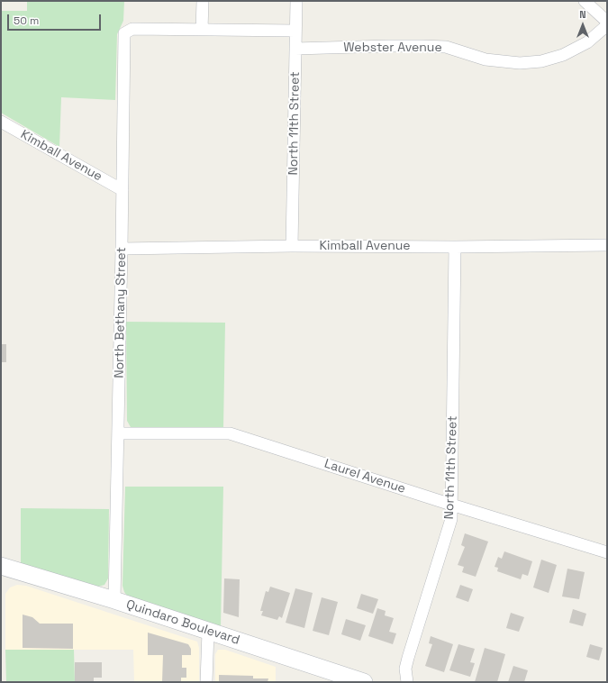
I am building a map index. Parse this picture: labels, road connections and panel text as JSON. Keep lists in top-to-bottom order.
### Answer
{
  "streets": {
    "main road": ["Quindaro Boulevard"],
    "street": [
      "Webster Avenue",
      "North 11th Street",
      "Kimball Avenue",
      "North Bethany Street",
      "Laurel Avenue"
    ]
  },
  "crossings": [
    ["Webster Avenue", "North 11th Street"],
    ["North 11th Street", "Kimball Avenue"],
    ["North 11th Street", "Laurel Avenue"],
    ["Kimball Avenue", "North Bethany Street"],
    ["North Bethany Street", "Laurel Avenue"],
    ["North Bethany Street", "Quindaro Boulevard"]
  ],
  "scale_bar": "50 m",
  "north": "top"
}
